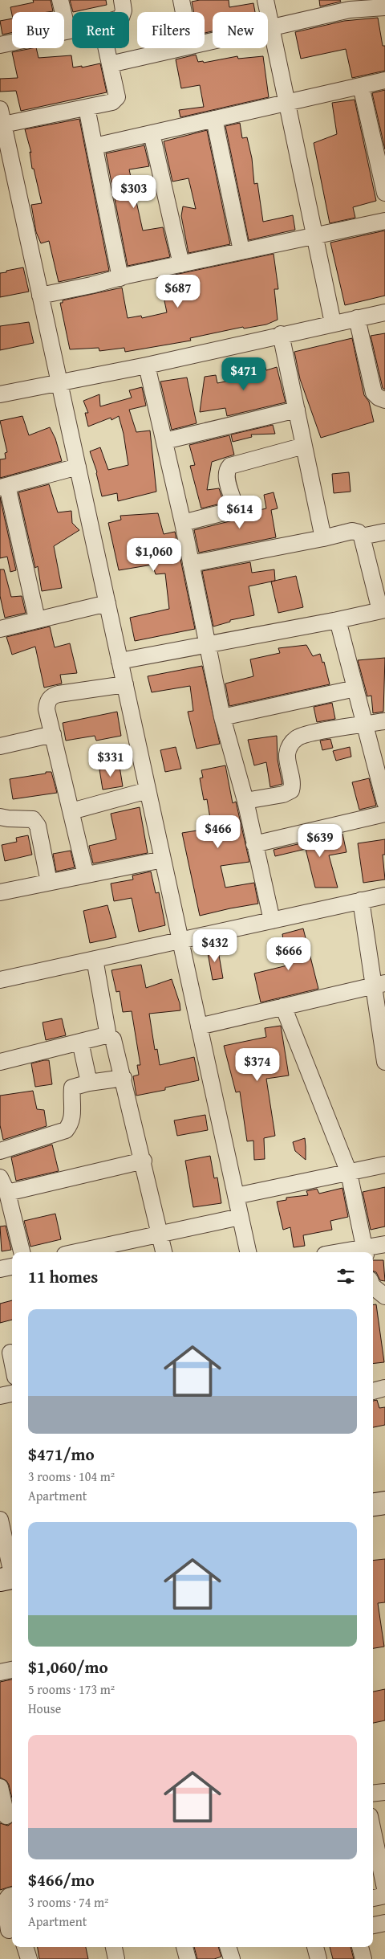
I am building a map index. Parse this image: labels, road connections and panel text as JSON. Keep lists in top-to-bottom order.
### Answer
{
  "page": {
    "chip": [
      "Buy",
      "Rent",
      "Filters",
      "New"
    ],
    "price": [
      "$303",
      "$687",
      "$471",
      "$614",
      "$1,060",
      "$331",
      "$466",
      "$639",
      "$432",
      "$666",
      "$374"
    ],
    "heading": "11 homes",
    "list": [
      {
        "name": "$471/mo",
        "note": "3 rooms · 104 m² · Apartment"
      },
      {
        "name": "$1,060/mo",
        "note": "5 rooms · 173 m² · House"
      },
      {
        "name": "$466/mo",
        "note": "3 rooms · 74 m² · Apartment"
      }
    ]
  }
}
